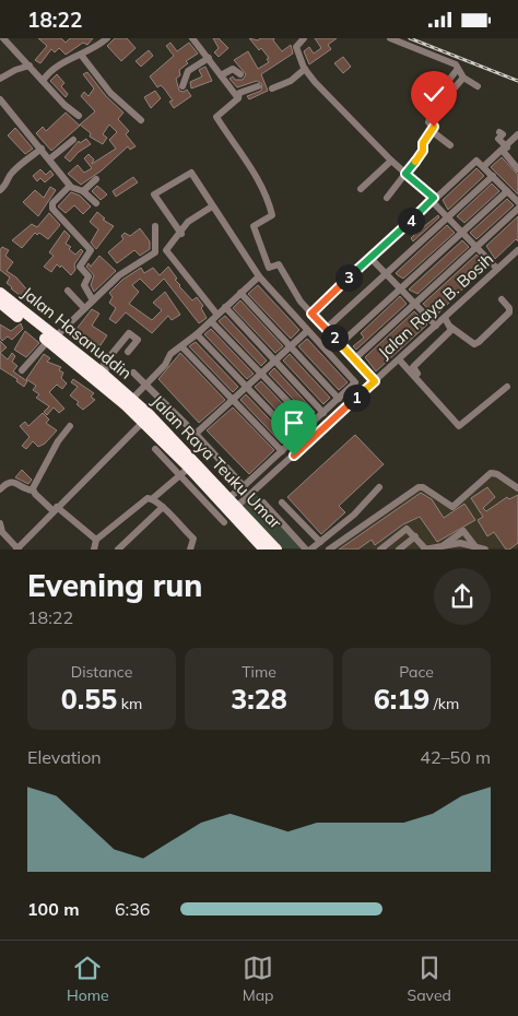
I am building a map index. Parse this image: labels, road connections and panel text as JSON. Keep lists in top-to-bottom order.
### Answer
{
  "streets": {
    "highway": ["Jalan Hasanuddin", "Jalan Raya Teuku Umar"],
    "street": ["Jalan Raya B. Bosih"]
  },
  "crossings": [
    ["Jalan Raya B. Bosih", "Jalan Raya Teuku Umar"],
    ["Jalan Hasanuddin", "Jalan Raya Teuku Umar"]
  ],
  "page": {
    "status": "18:22",
    "pins": [
      "4",
      "3",
      "2",
      "1"
    ],
    "heading": ["Evening run", "18:22"],
    "stats": [
      ["Distance", "0.55 km"],
      ["Time", "3:28"],
      ["Pace", "6:19 /km"]
    ],
    "chart": ["Elevation", "42–50 m"],
    "list": [
      {
        "name": "100 m",
        "note": "6:36"
      }
    ],
    "tabs": ["Home", "Map", "Saved"]
  }
}
